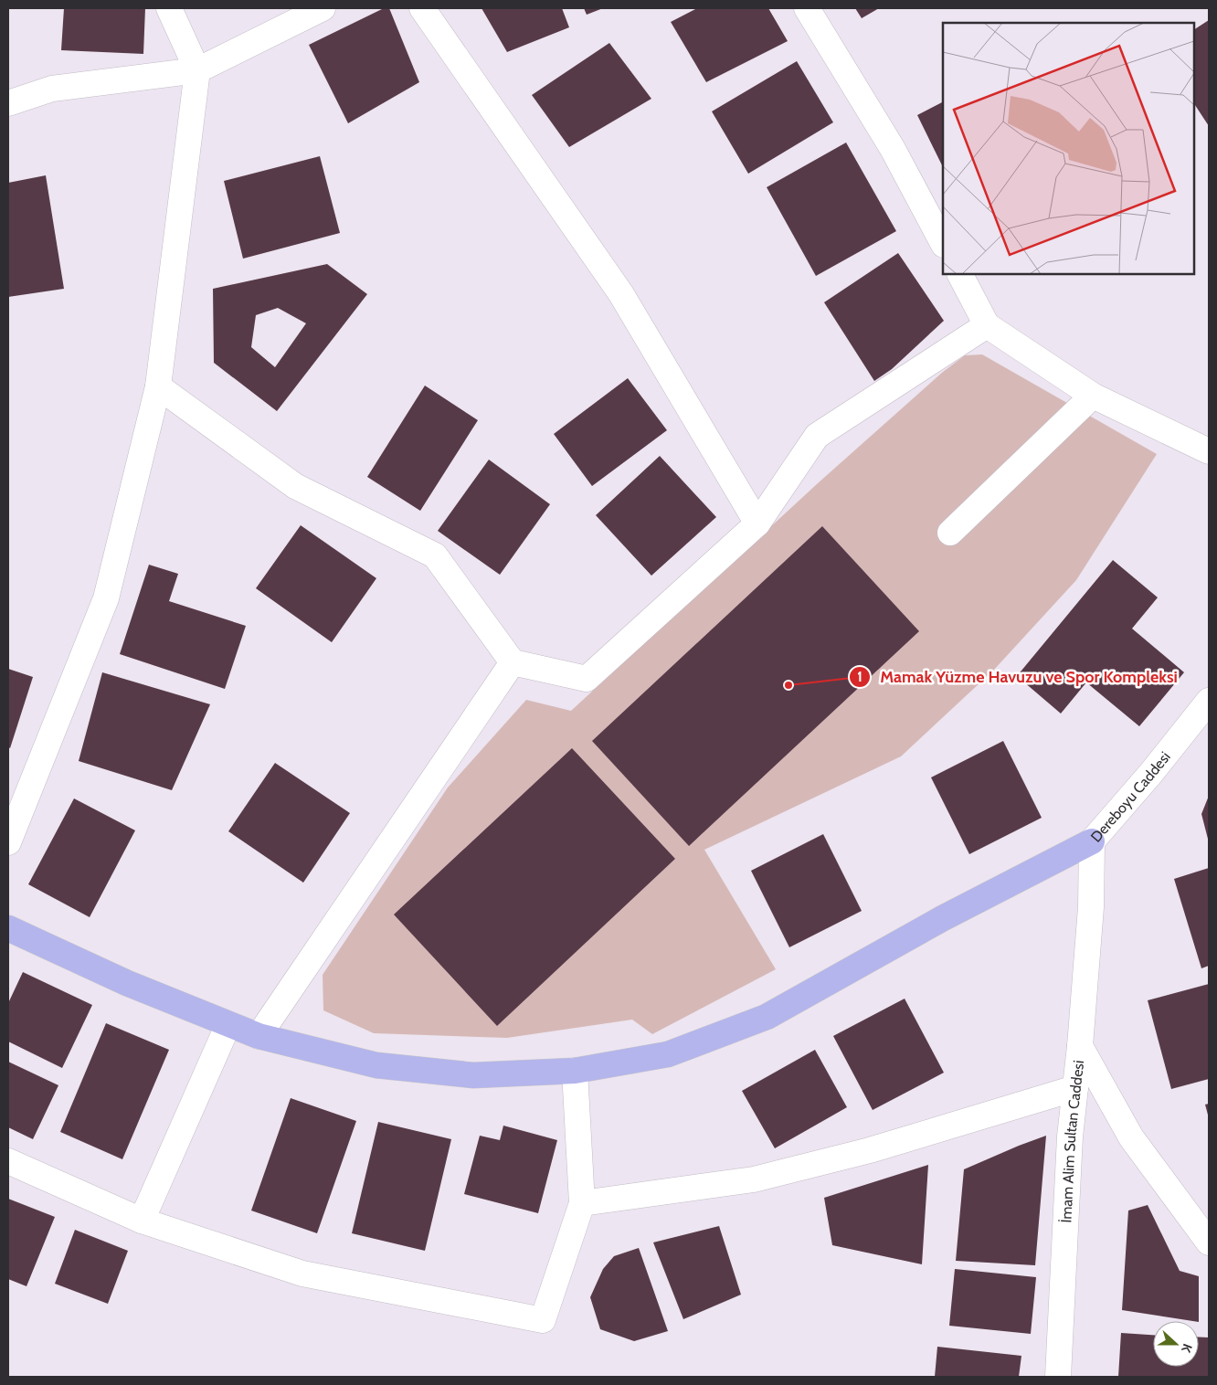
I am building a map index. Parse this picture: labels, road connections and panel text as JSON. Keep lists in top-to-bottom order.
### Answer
{
  "streets": {
    "street": ["Dereboyu Caddesi", "İmam Alim Sultan Caddesi"]
  },
  "crossings": [
    ["Dereboyu Caddesi", "İmam Alim Sultan Caddesi"]
  ],
  "places": ["Mamak Yüzme Havuzu ve Spor Kompleksi"],
  "north": "right"
}
